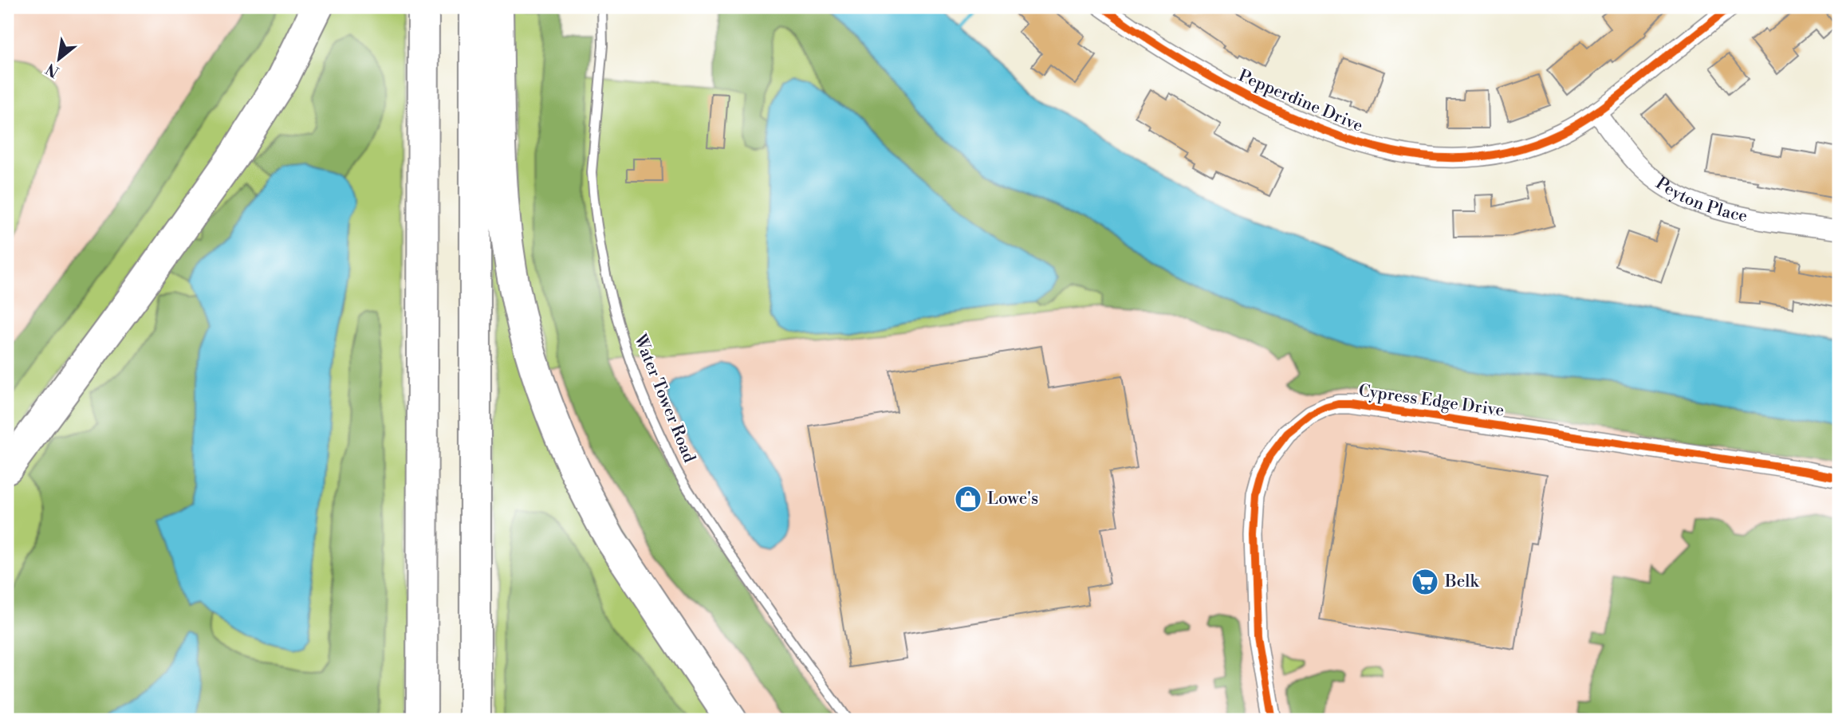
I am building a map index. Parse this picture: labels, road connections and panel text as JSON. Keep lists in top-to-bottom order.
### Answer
{
  "streets": {
    "street": ["Pepperdine Drive", "Peyton Place", "Cypress Edge Drive"],
    "lane": ["Water Tower Road"]
  },
  "crossings": [
    ["Pepperdine Drive", "Peyton Place"]
  ],
  "places": {
    "shop": ["Lowe's"],
    "supermarket": ["Belk"]
  },
  "north": "bottom left"
}
